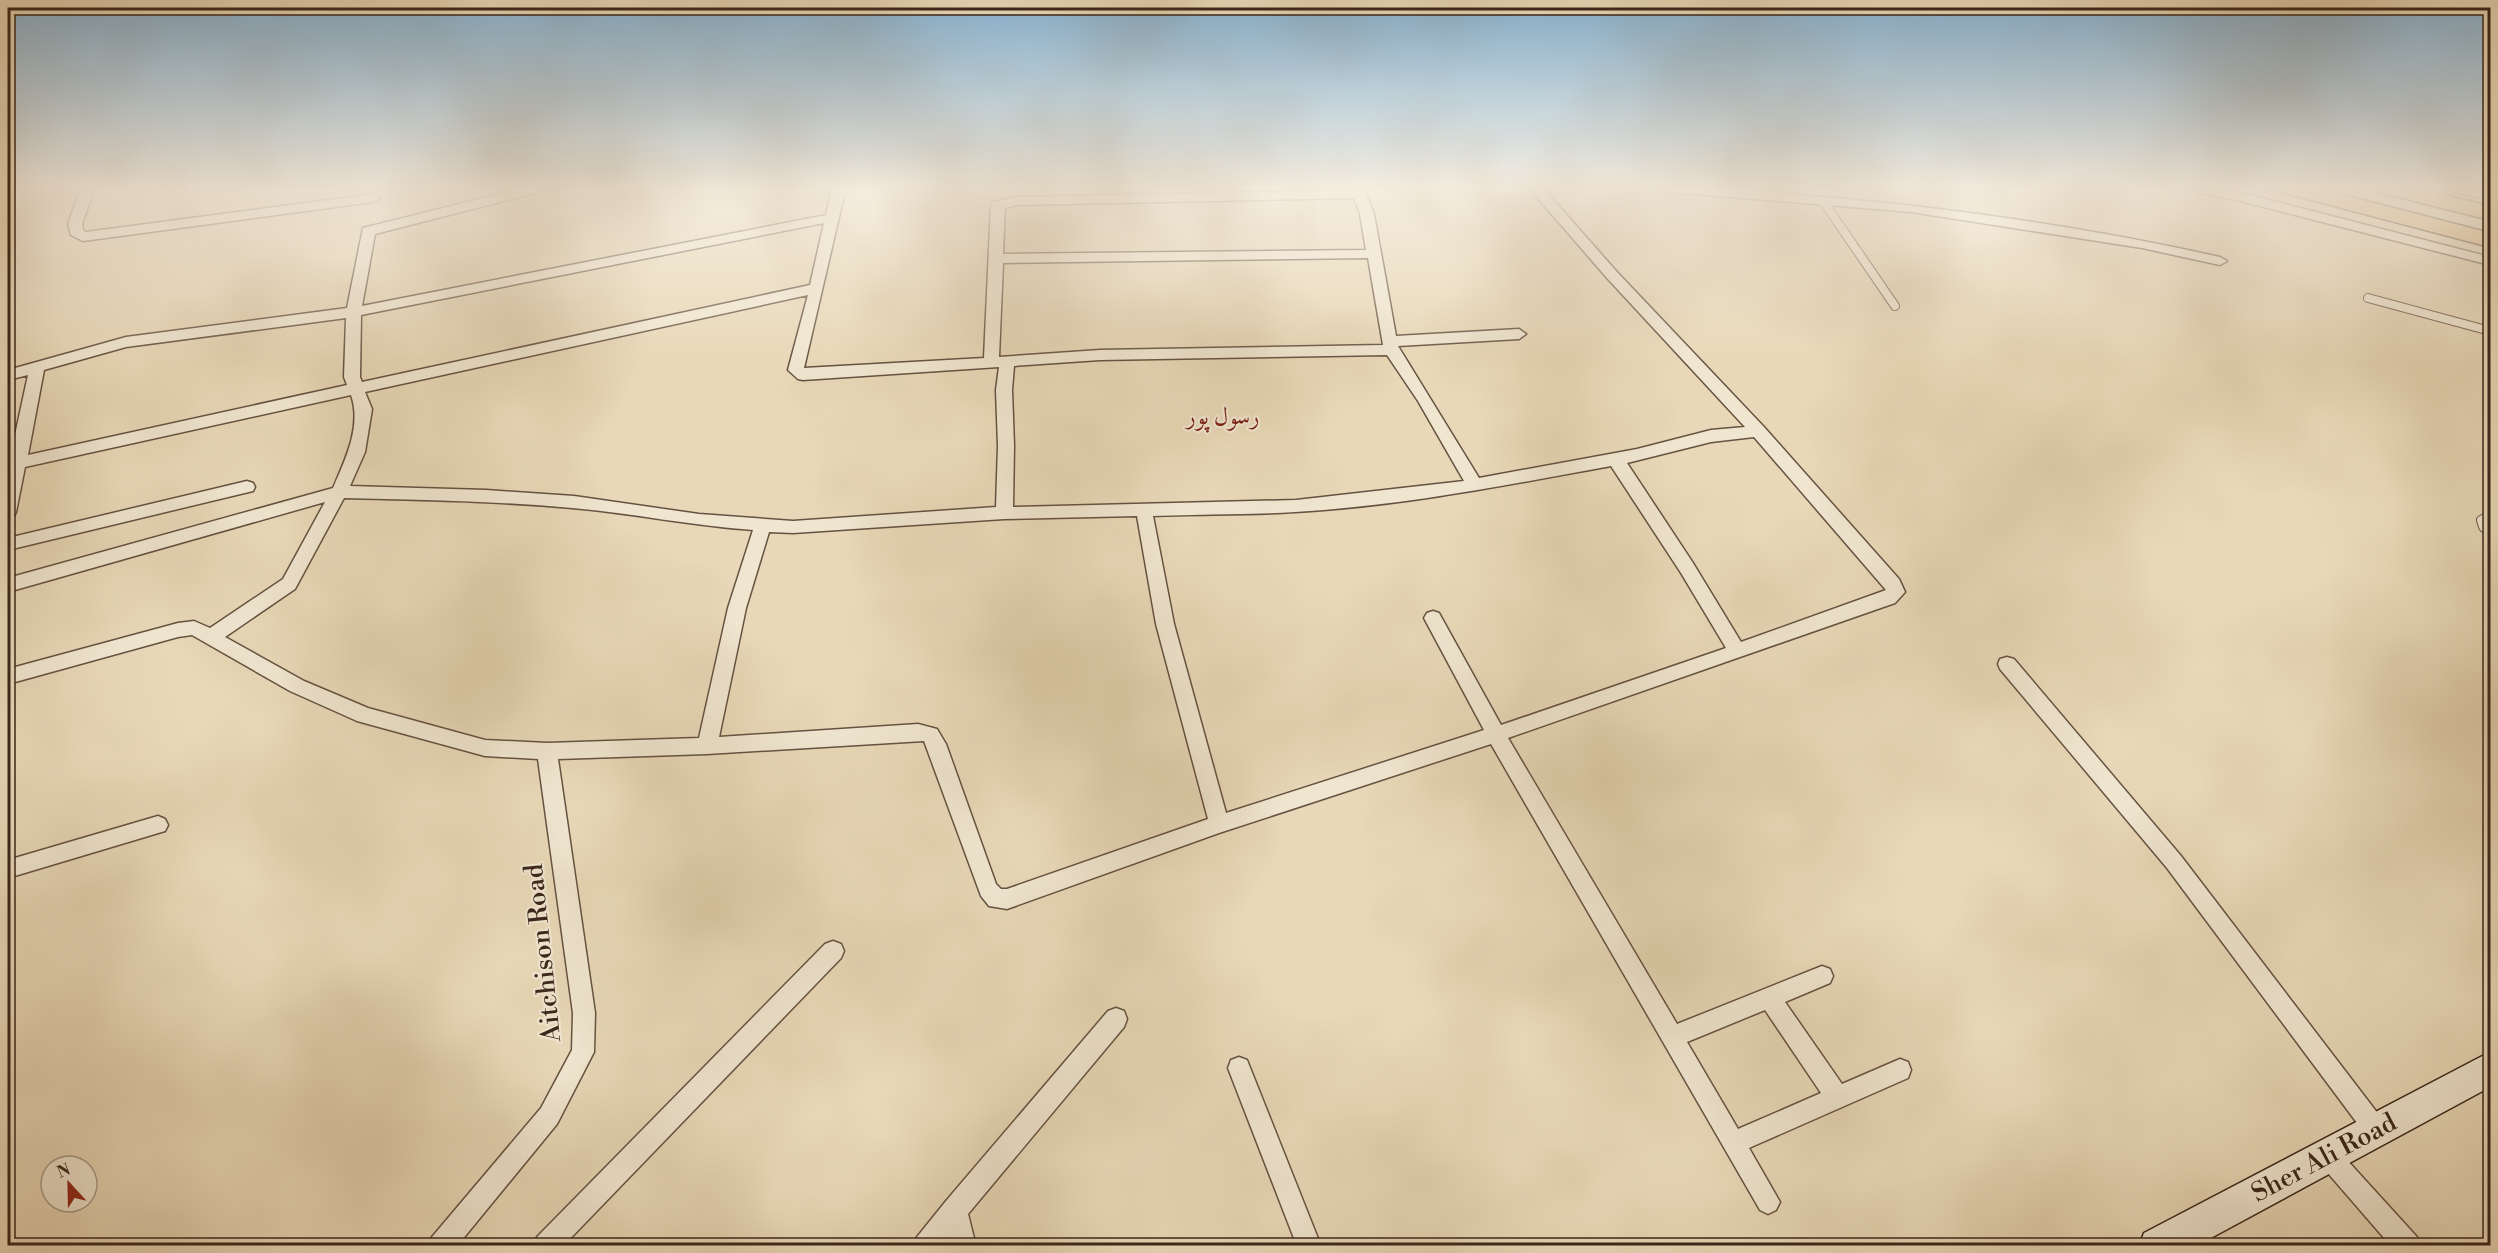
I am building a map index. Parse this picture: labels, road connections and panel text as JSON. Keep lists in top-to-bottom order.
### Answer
{
  "streets": {
    "street": ["Aitchison Road", "Sher Ali Road"]
  },
  "districts": ["رسول پور"],
  "north": "top"
}
